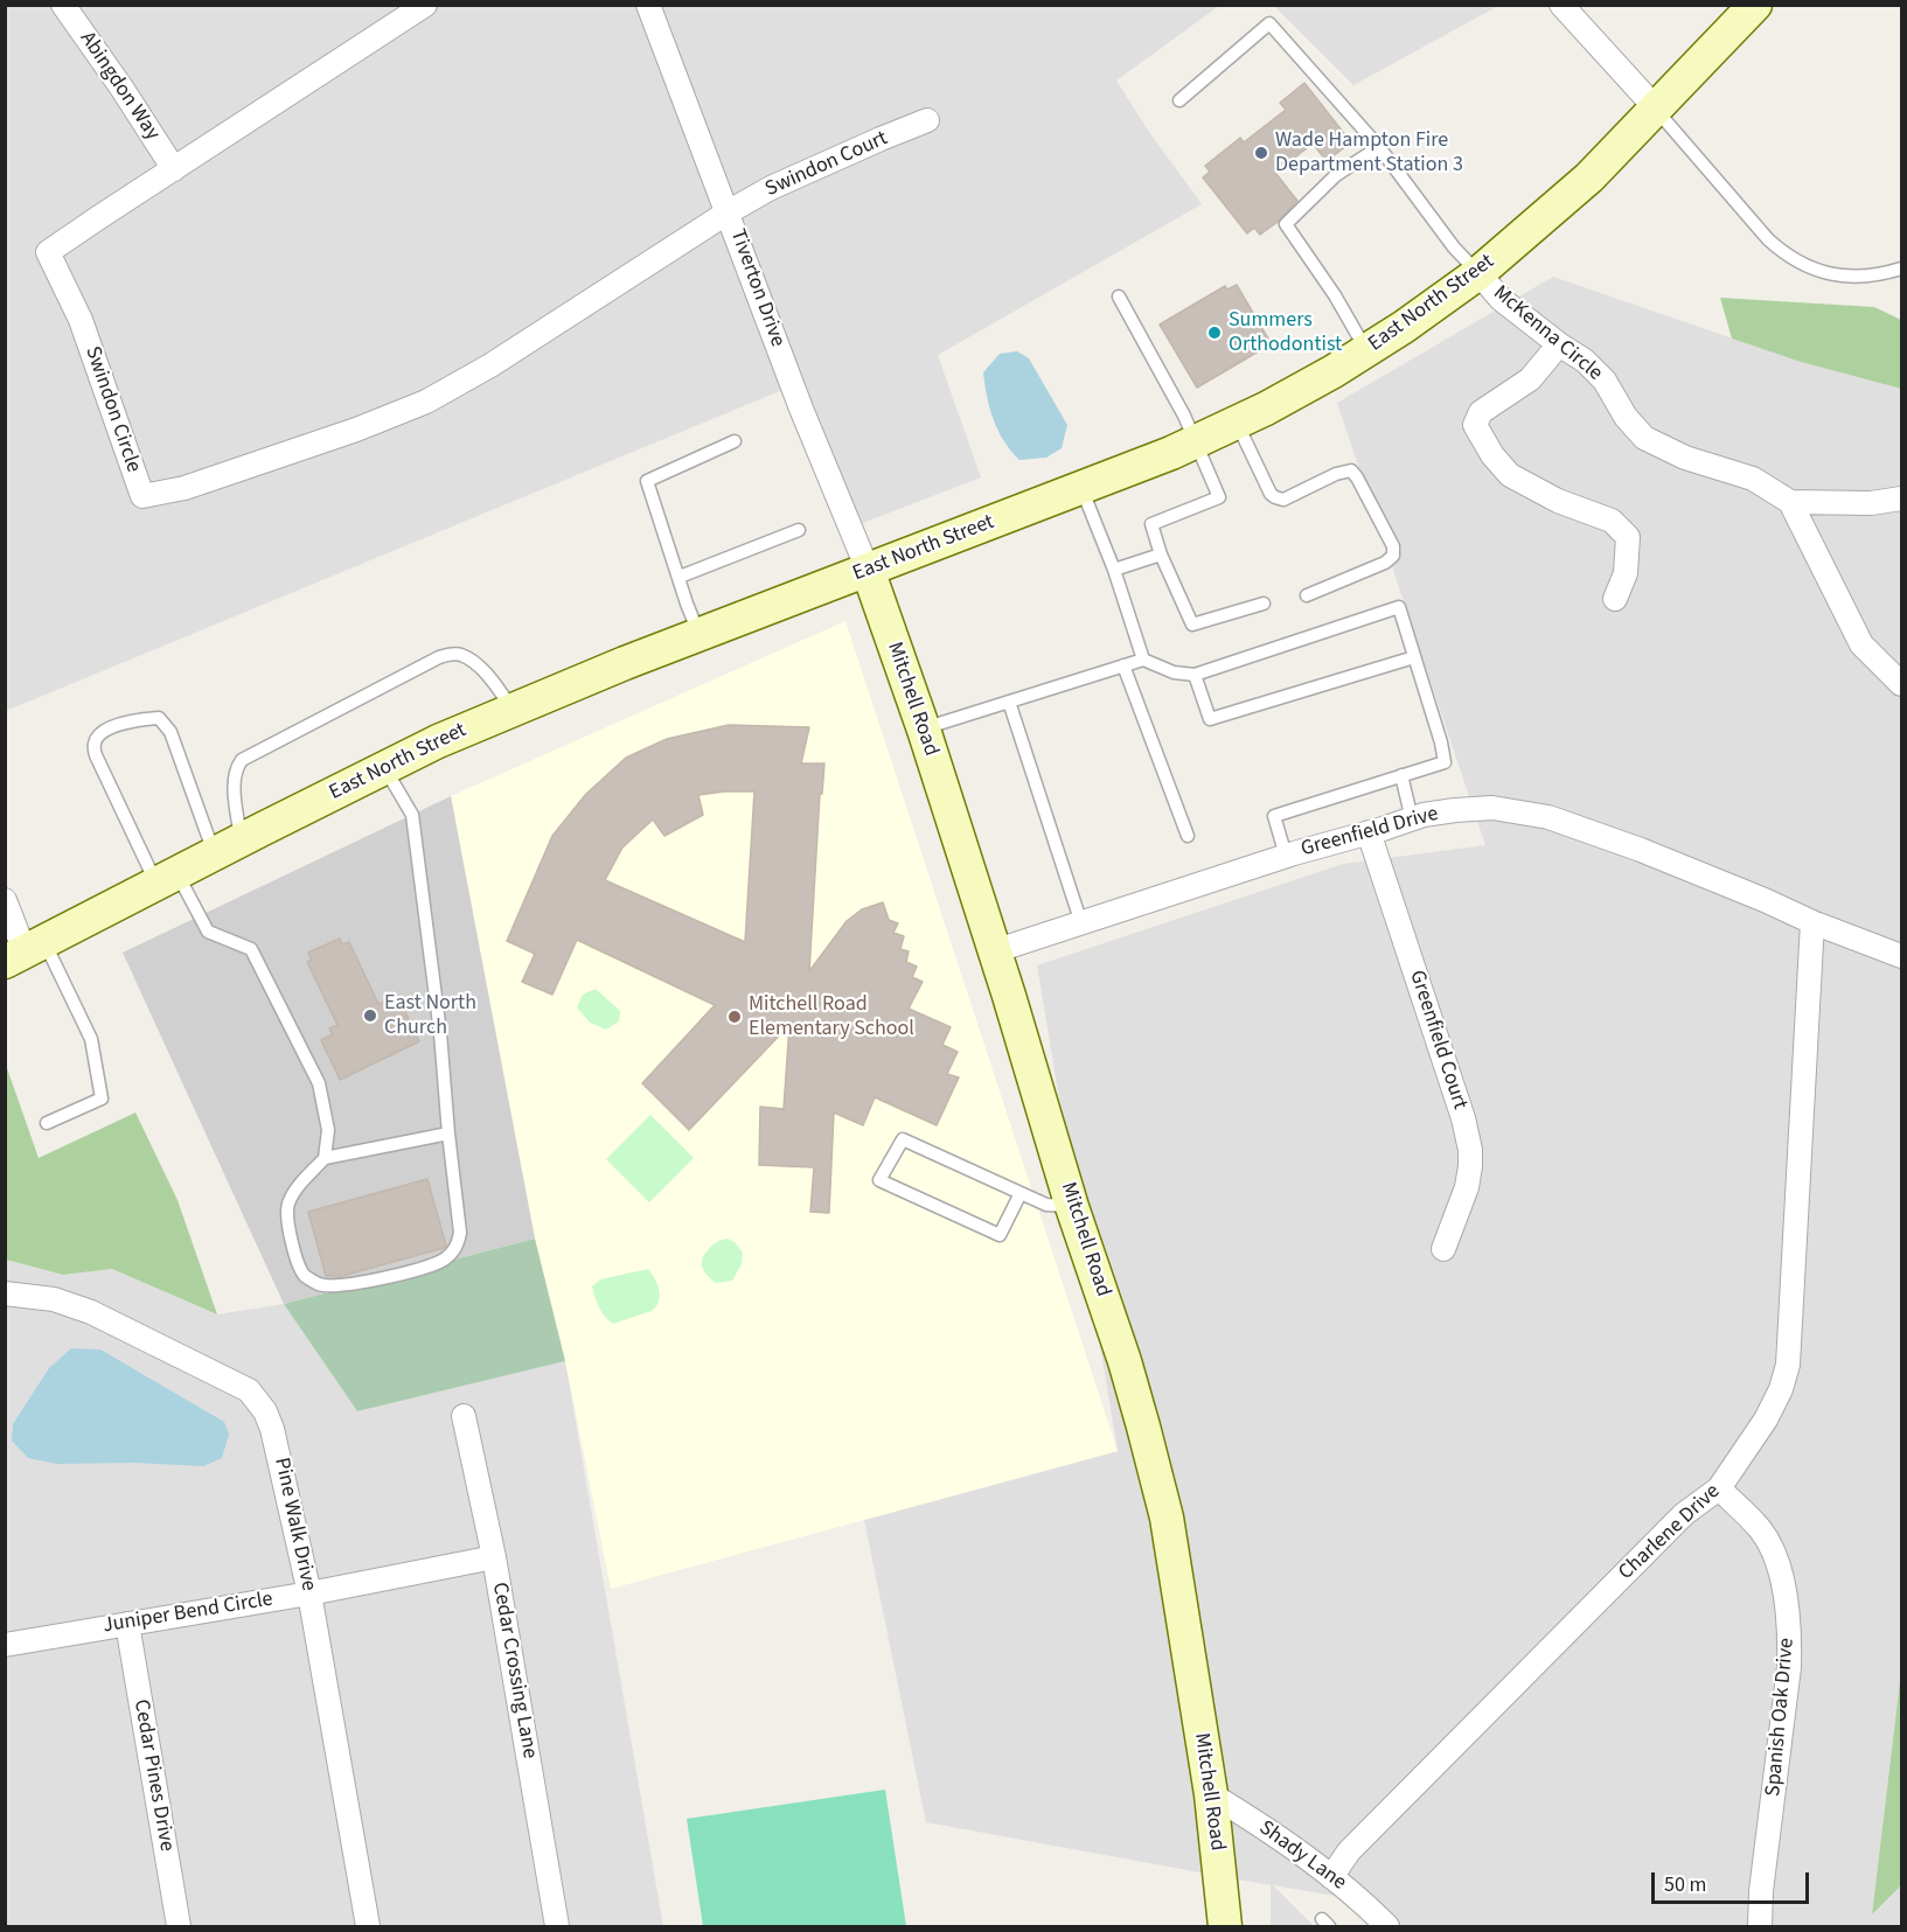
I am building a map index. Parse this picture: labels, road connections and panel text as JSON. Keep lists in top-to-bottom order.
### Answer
{
  "streets": {
    "main road": ["East North Street", "Mitchell Road"],
    "street": [
      "Abingdon Way",
      "Swindon Court",
      "Tiverton Drive",
      "McKenna Circle",
      "Swindon Circle",
      "Greenfield Drive",
      "Greenfield Court",
      "Pine Walk Drive",
      "Charlene Drive",
      "Juniper Bend Circle",
      "Cedar Crossing Lane",
      "Spanish Oak Drive",
      "Cedar Pines Drive",
      "Shady Lane"
    ]
  },
  "crossings": [
    ["Abingdon Way", "Swindon Circle"],
    ["Swindon Court", "Tiverton Drive"],
    ["Swindon Court", "Swindon Circle"],
    ["Tiverton Drive", "East North Street"],
    ["Tiverton Drive", "Swindon Circle"],
    ["Tiverton Drive", "Mitchell Road"],
    ["East North Street", "McKenna Circle"],
    ["East North Street", "Mitchell Road"],
    ["Mitchell Road", "Greenfield Drive"],
    ["Mitchell Road", "Shady Lane"],
    ["Greenfield Drive", "Greenfield Court"],
    ["Greenfield Drive", "Charlene Drive"],
    ["Pine Walk Drive", "Juniper Bend Circle"],
    ["Charlene Drive", "Spanish Oak Drive"],
    ["Charlene Drive", "Shady Lane"],
    ["Juniper Bend Circle", "Cedar Crossing Lane"],
    ["Juniper Bend Circle", "Cedar Pines Drive"]
  ],
  "places": [
    "Wade Hampton Fire Department Station 3",
    "Summers Orthodontist",
    "East North Church",
    "Mitchell Road Elementary School"
  ],
  "scale_bar": "50 m"
}
